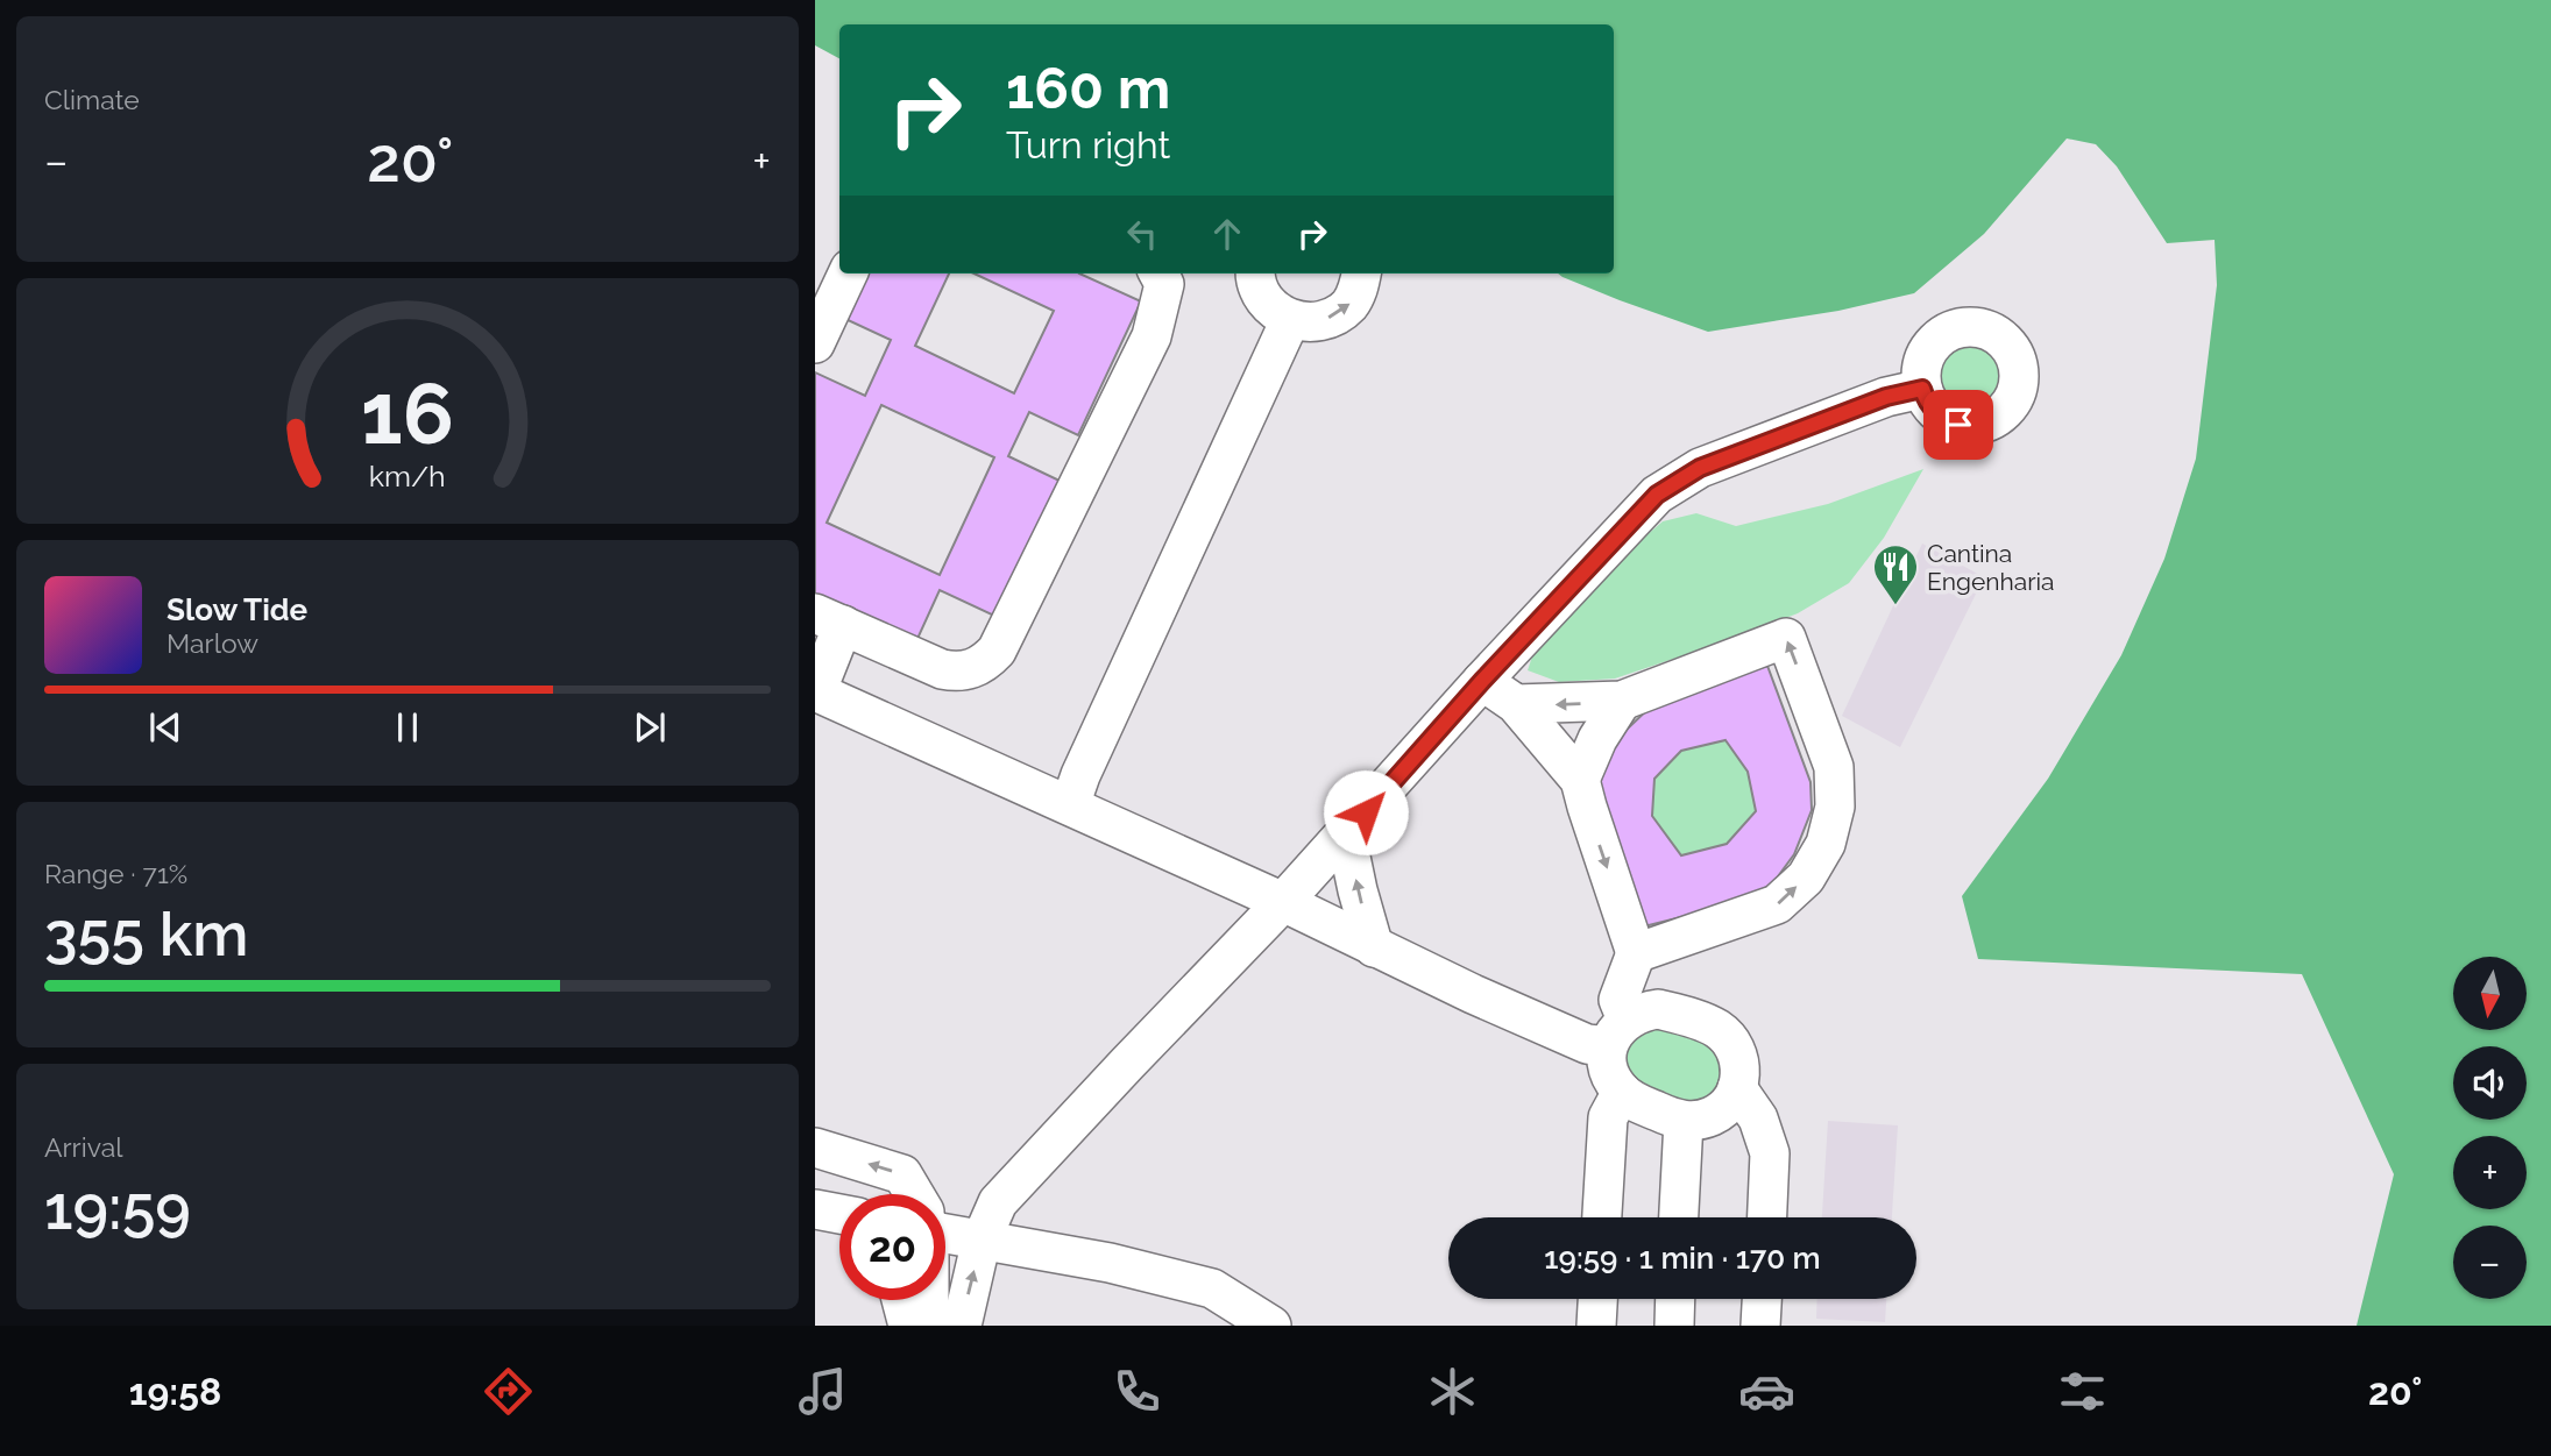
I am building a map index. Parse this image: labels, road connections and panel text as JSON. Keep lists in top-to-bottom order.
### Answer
{
  "places": {
    "restaurant": ["Cantina Engenharia"]
  },
  "north": "bottom",
  "page": {
    "tile": [
      "Climate",
      ["Range · 71%", "355 km"],
      ["Arrival", "19:59"]
    ],
    "turn": ["160 m", "Turn right"],
    "heat": ["−", "20°", "+"],
    "song": ["Slow Tide", "Marlow"],
    "map_buttons": ["+", "−"],
    "limit": "20",
    "trip": "19:59 · 1 min · 170 m",
    "tabs": ["19:58", "20°"],
    "gauge": ["16", "km/h"]
  }
}
